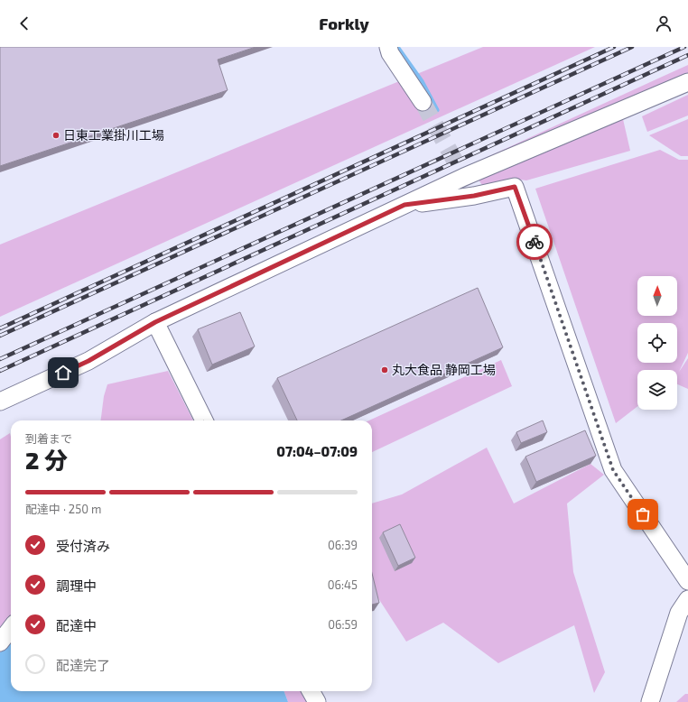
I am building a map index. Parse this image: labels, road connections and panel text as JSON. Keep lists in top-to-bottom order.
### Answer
{
  "places": ["日東工業掛川工場", "丸大食品 静岡工場"],
  "north": "top",
  "page": {
    "header": "Forkly",
    "heading": ["2 分", "到着まで", "07:04–07:09"],
    "bar": "配達中 · 250 m",
    "list": [
      ["受付済み", "06:39"],
      ["調理中", "06:45"],
      ["配達中", "06:59"],
      "配達完了"
    ]
  }
}
